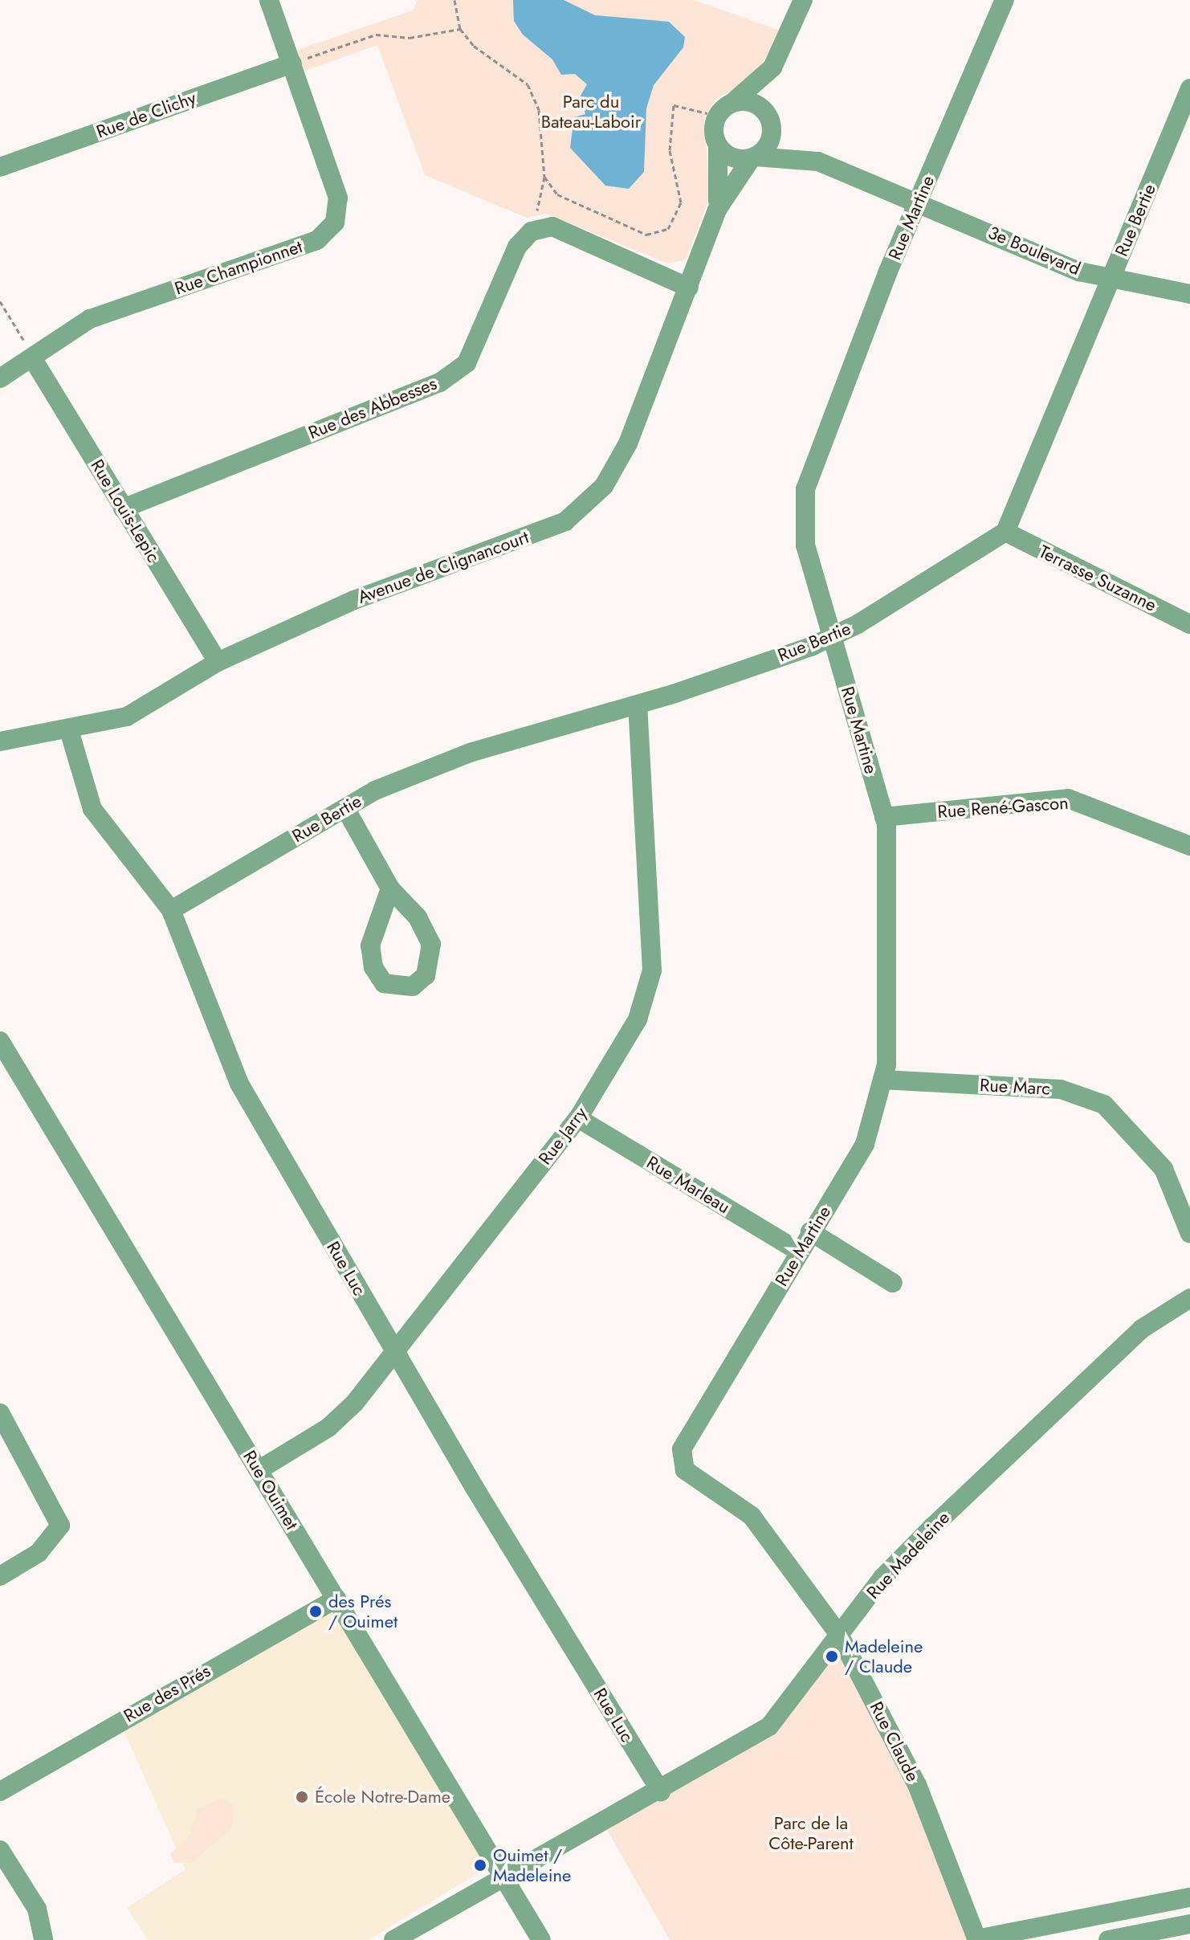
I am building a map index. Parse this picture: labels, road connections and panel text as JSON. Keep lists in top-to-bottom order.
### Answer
{
  "streets": {
    "street": [
      "Rue de Clichy",
      "Rue Martine",
      "Rue Bertie",
      "3e Boulevard",
      "Rue Championnet",
      "Rue des Abbesses",
      "Rue Louis-Lepic",
      "Avenue de Clignancourt",
      "Terrasse Suzanne",
      "Rue René-Gascon",
      "Rue Marc",
      "Rue Jarry",
      "Rue Marleau",
      "Rue Luc",
      "Rue Ouimet",
      "Rue Madeleine",
      "Rue des Prés",
      "Rue Claude"
    ]
  },
  "crossings": [
    ["Rue de Clichy", "Rue Championnet"],
    ["Rue Martine", "Rue Bertie"],
    ["Rue Martine", "3e Boulevard"],
    ["Rue Martine", "Rue René-Gascon"],
    ["Rue Martine", "Rue Marc"],
    ["Rue Martine", "Rue Marleau"],
    ["Rue Martine", "Rue Claude"],
    ["Rue Bertie", "3e Boulevard"],
    ["Rue Bertie", "Terrasse Suzanne"],
    ["Rue Bertie", "Rue Jarry"],
    ["Rue Bertie", "Rue Luc"],
    ["Rue Championnet", "Rue Louis-Lepic"],
    ["Rue des Abbesses", "Rue Louis-Lepic"],
    ["Rue des Abbesses", "Avenue de Clignancourt"],
    ["Rue Louis-Lepic", "Avenue de Clignancourt"],
    ["Avenue de Clignancourt", "Rue Luc"],
    ["Rue Jarry", "Rue Marleau"],
    ["Rue Jarry", "Rue Luc"],
    ["Rue Jarry", "Rue Ouimet"],
    ["Rue Luc", "Rue Madeleine"],
    ["Rue Ouimet", "Rue Madeleine"],
    ["Rue Ouimet", "Rue des Prés"],
    ["Rue Madeleine", "Rue Claude"]
  ],
  "parks": ["Parc du Bateau-Laboir", "Parc de la Côte-Parent"],
  "places": [
    "des Prés / Ouimet",
    "Madeleine / Claude",
    "École Notre-Dame",
    "Ouimet / Madeleine"
  ]
}
